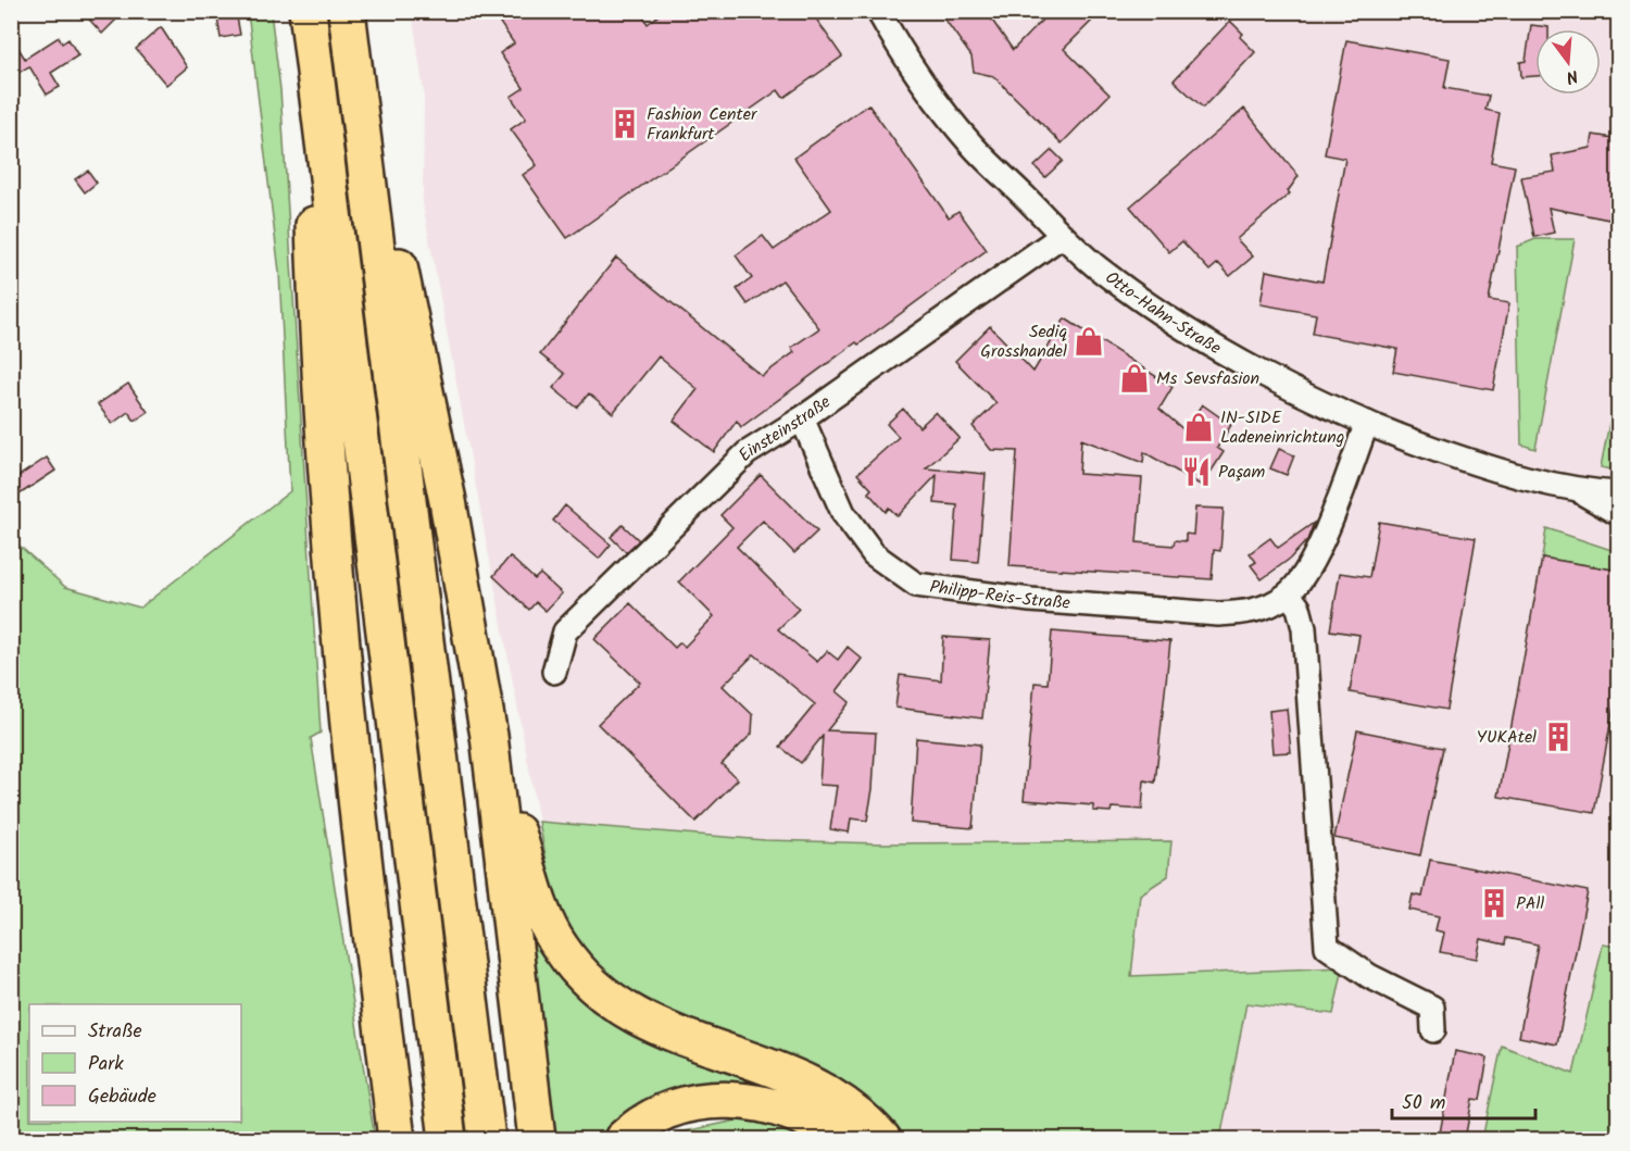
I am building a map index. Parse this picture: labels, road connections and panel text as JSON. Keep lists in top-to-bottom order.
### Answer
{
  "streets": {
    "street": ["Otto-Hahn-Straße", "Einsteinstraße", "Philipp-Reis-Straße"]
  },
  "crossings": [
    ["Otto-Hahn-Straße", "Einsteinstraße"],
    ["Einsteinstraße", "Philipp-Reis-Straße"]
  ],
  "places": {
    "building": ["Fashion Center Frankfurt", "YUKAtel", "PAll"],
    "shop": ["Sediq Grosshandel", "Ms Sevsfasion", "IN-SIDE Ladeneinrichtung"],
    "restaurant": ["Paşam"]
  },
  "legend": ["Straße", "Park", "Gebäude"],
  "scale_bar": "50 m",
  "north": "bottom"
}
